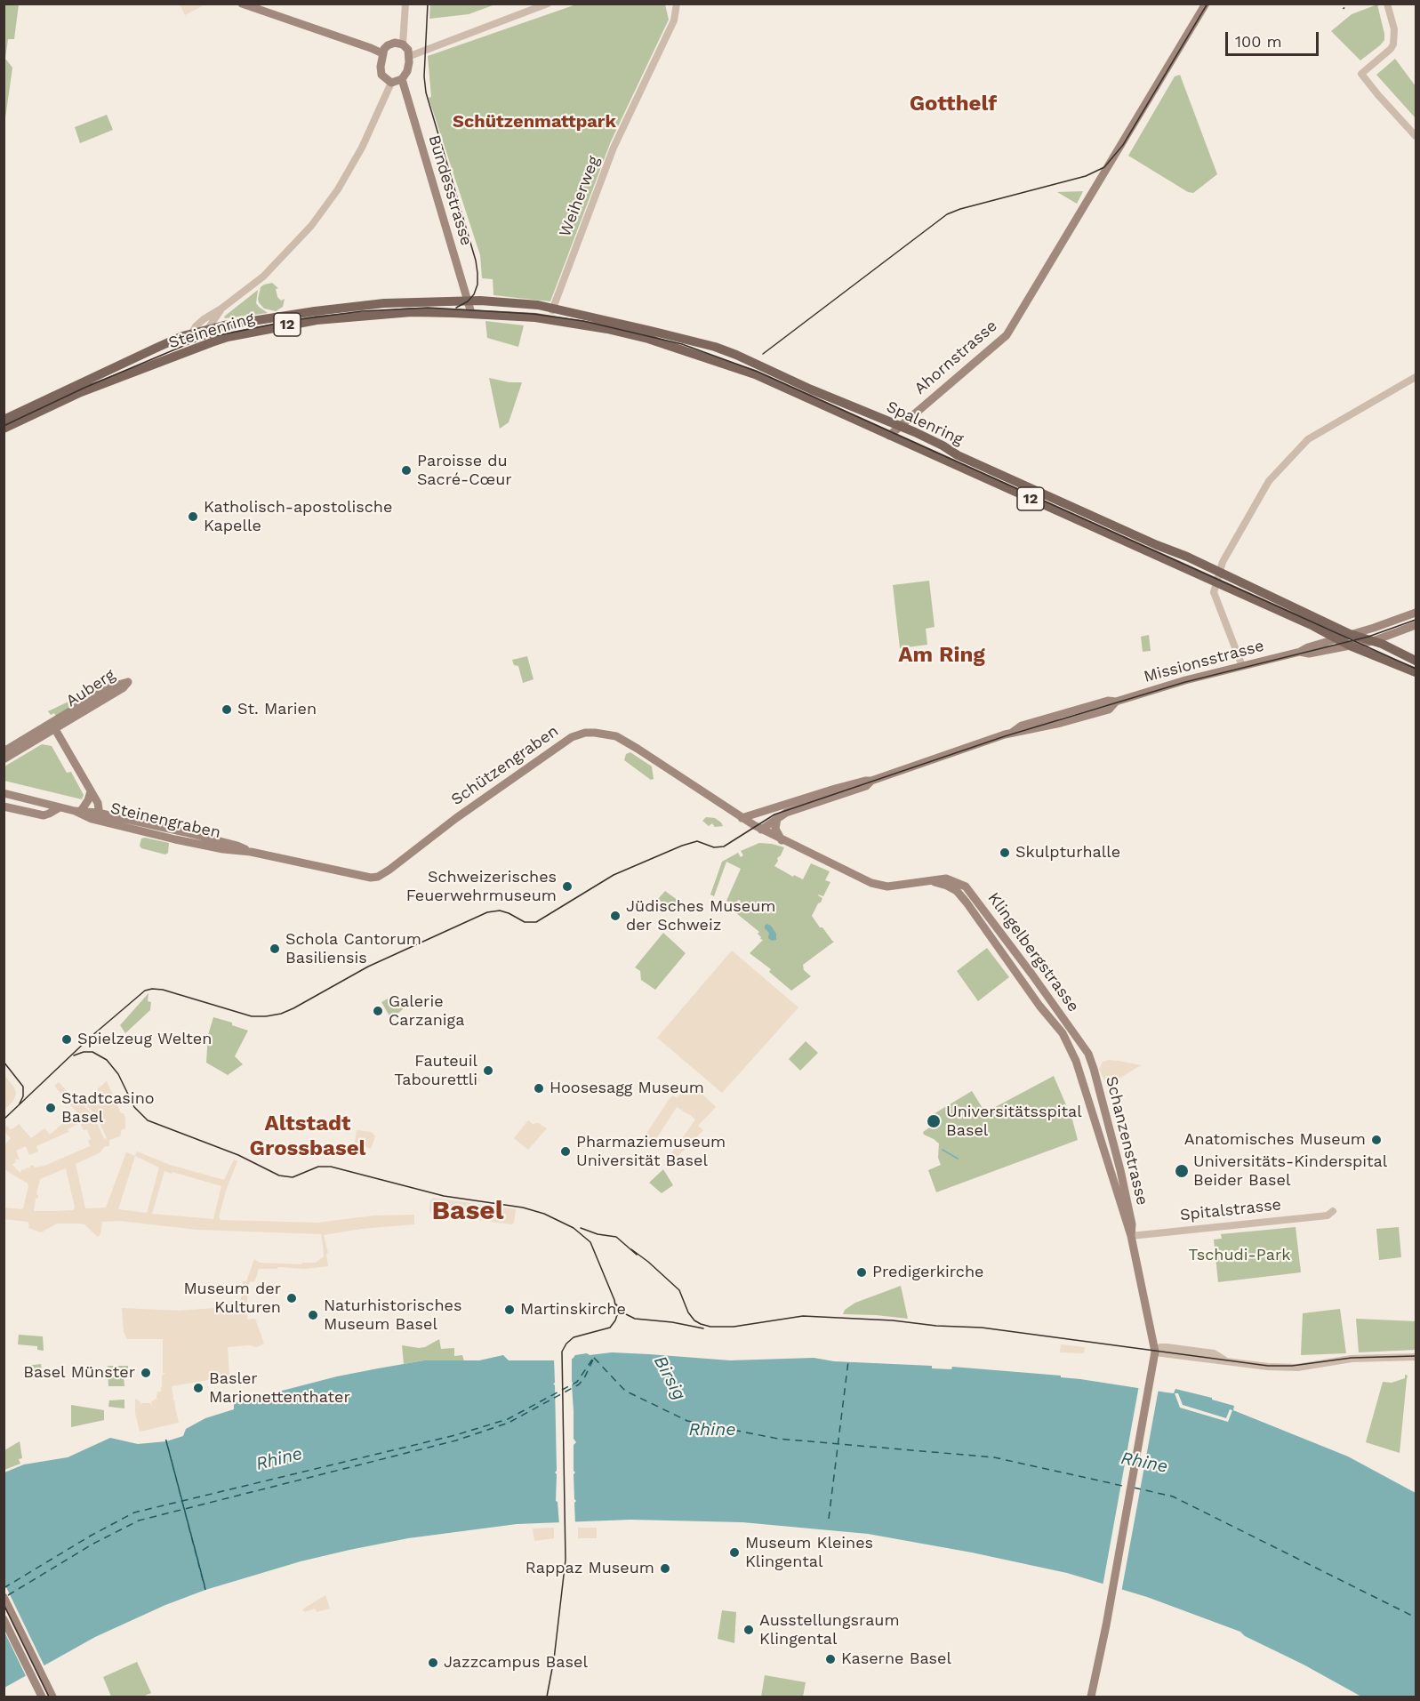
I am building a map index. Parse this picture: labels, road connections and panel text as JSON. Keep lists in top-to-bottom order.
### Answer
{
  "streets": {
    "main road": [
      "Bundesstrasse",
      "12",
      "Steinenring",
      "Ahornstrasse",
      "Spalenring",
      "Missionsstrasse",
      "Auberg",
      "Schützengraben",
      "Steinengraben",
      "Klingelbergstrasse",
      "Schanzenstrasse"
    ],
    "street": ["Weiherweg", "Spitalstrasse"]
  },
  "crossings": [
    ["Bundesstrasse", "Steinenring"],
    ["Bundesstrasse", "Spalenring"],
    ["Weiherweg", "Spalenring"],
    ["12", "Steinenring"],
    ["12", "Spalenring"],
    ["12", "Missionsstrasse"],
    ["Steinenring", "Spalenring"],
    ["Ahornstrasse", "Spalenring"],
    ["Spalenring", "Missionsstrasse"],
    ["Missionsstrasse", "Schützengraben"],
    ["Schützengraben", "Steinengraben"],
    ["Schützengraben", "Klingelbergstrasse"],
    ["Klingelbergstrasse", "Schanzenstrasse"],
    ["Schanzenstrasse", "Spitalstrasse"]
  ],
  "districts": [
    "Gotthelf",
    "Schützenmattpark",
    "Am Ring",
    "Altstadt Grossbasel",
    "Basel"
  ],
  "water": ["Birsig", "Rhine"],
  "parks": ["Tschudi-Park"],
  "places": [
    "Paroisse du Sacré-Cœur",
    "Katholisch-apostolische Kapelle",
    "St. Marien",
    "Skulpturhalle",
    "Schweizerisches Feuerwehrmuseum",
    "Jüdisches Museum der Schweiz",
    "Schola Cantorum Basiliensis",
    "Galerie Carzaniga",
    "Spielzeug Welten",
    "Fauteuil Tabourettli",
    "Hoosesagg Museum",
    "Stadtcasino Basel",
    "Universitätsspital Basel",
    "Anatomisches Museum",
    "Pharmaziemuseum Universität Basel",
    "Universitäts-Kinderspital Beider Basel",
    "Predigerkirche",
    "Museum der Kulturen",
    "Martinskirche",
    "Naturhistorisches Museum Basel",
    "Basel Münster",
    "Basler Marionettenthater",
    "Museum Kleines Klingental",
    "Rappaz Museum",
    "Ausstellungsraum Klingental",
    "Kaserne Basel",
    "Jazzcampus Basel"
  ],
  "scale_bar": "100 m"
}
